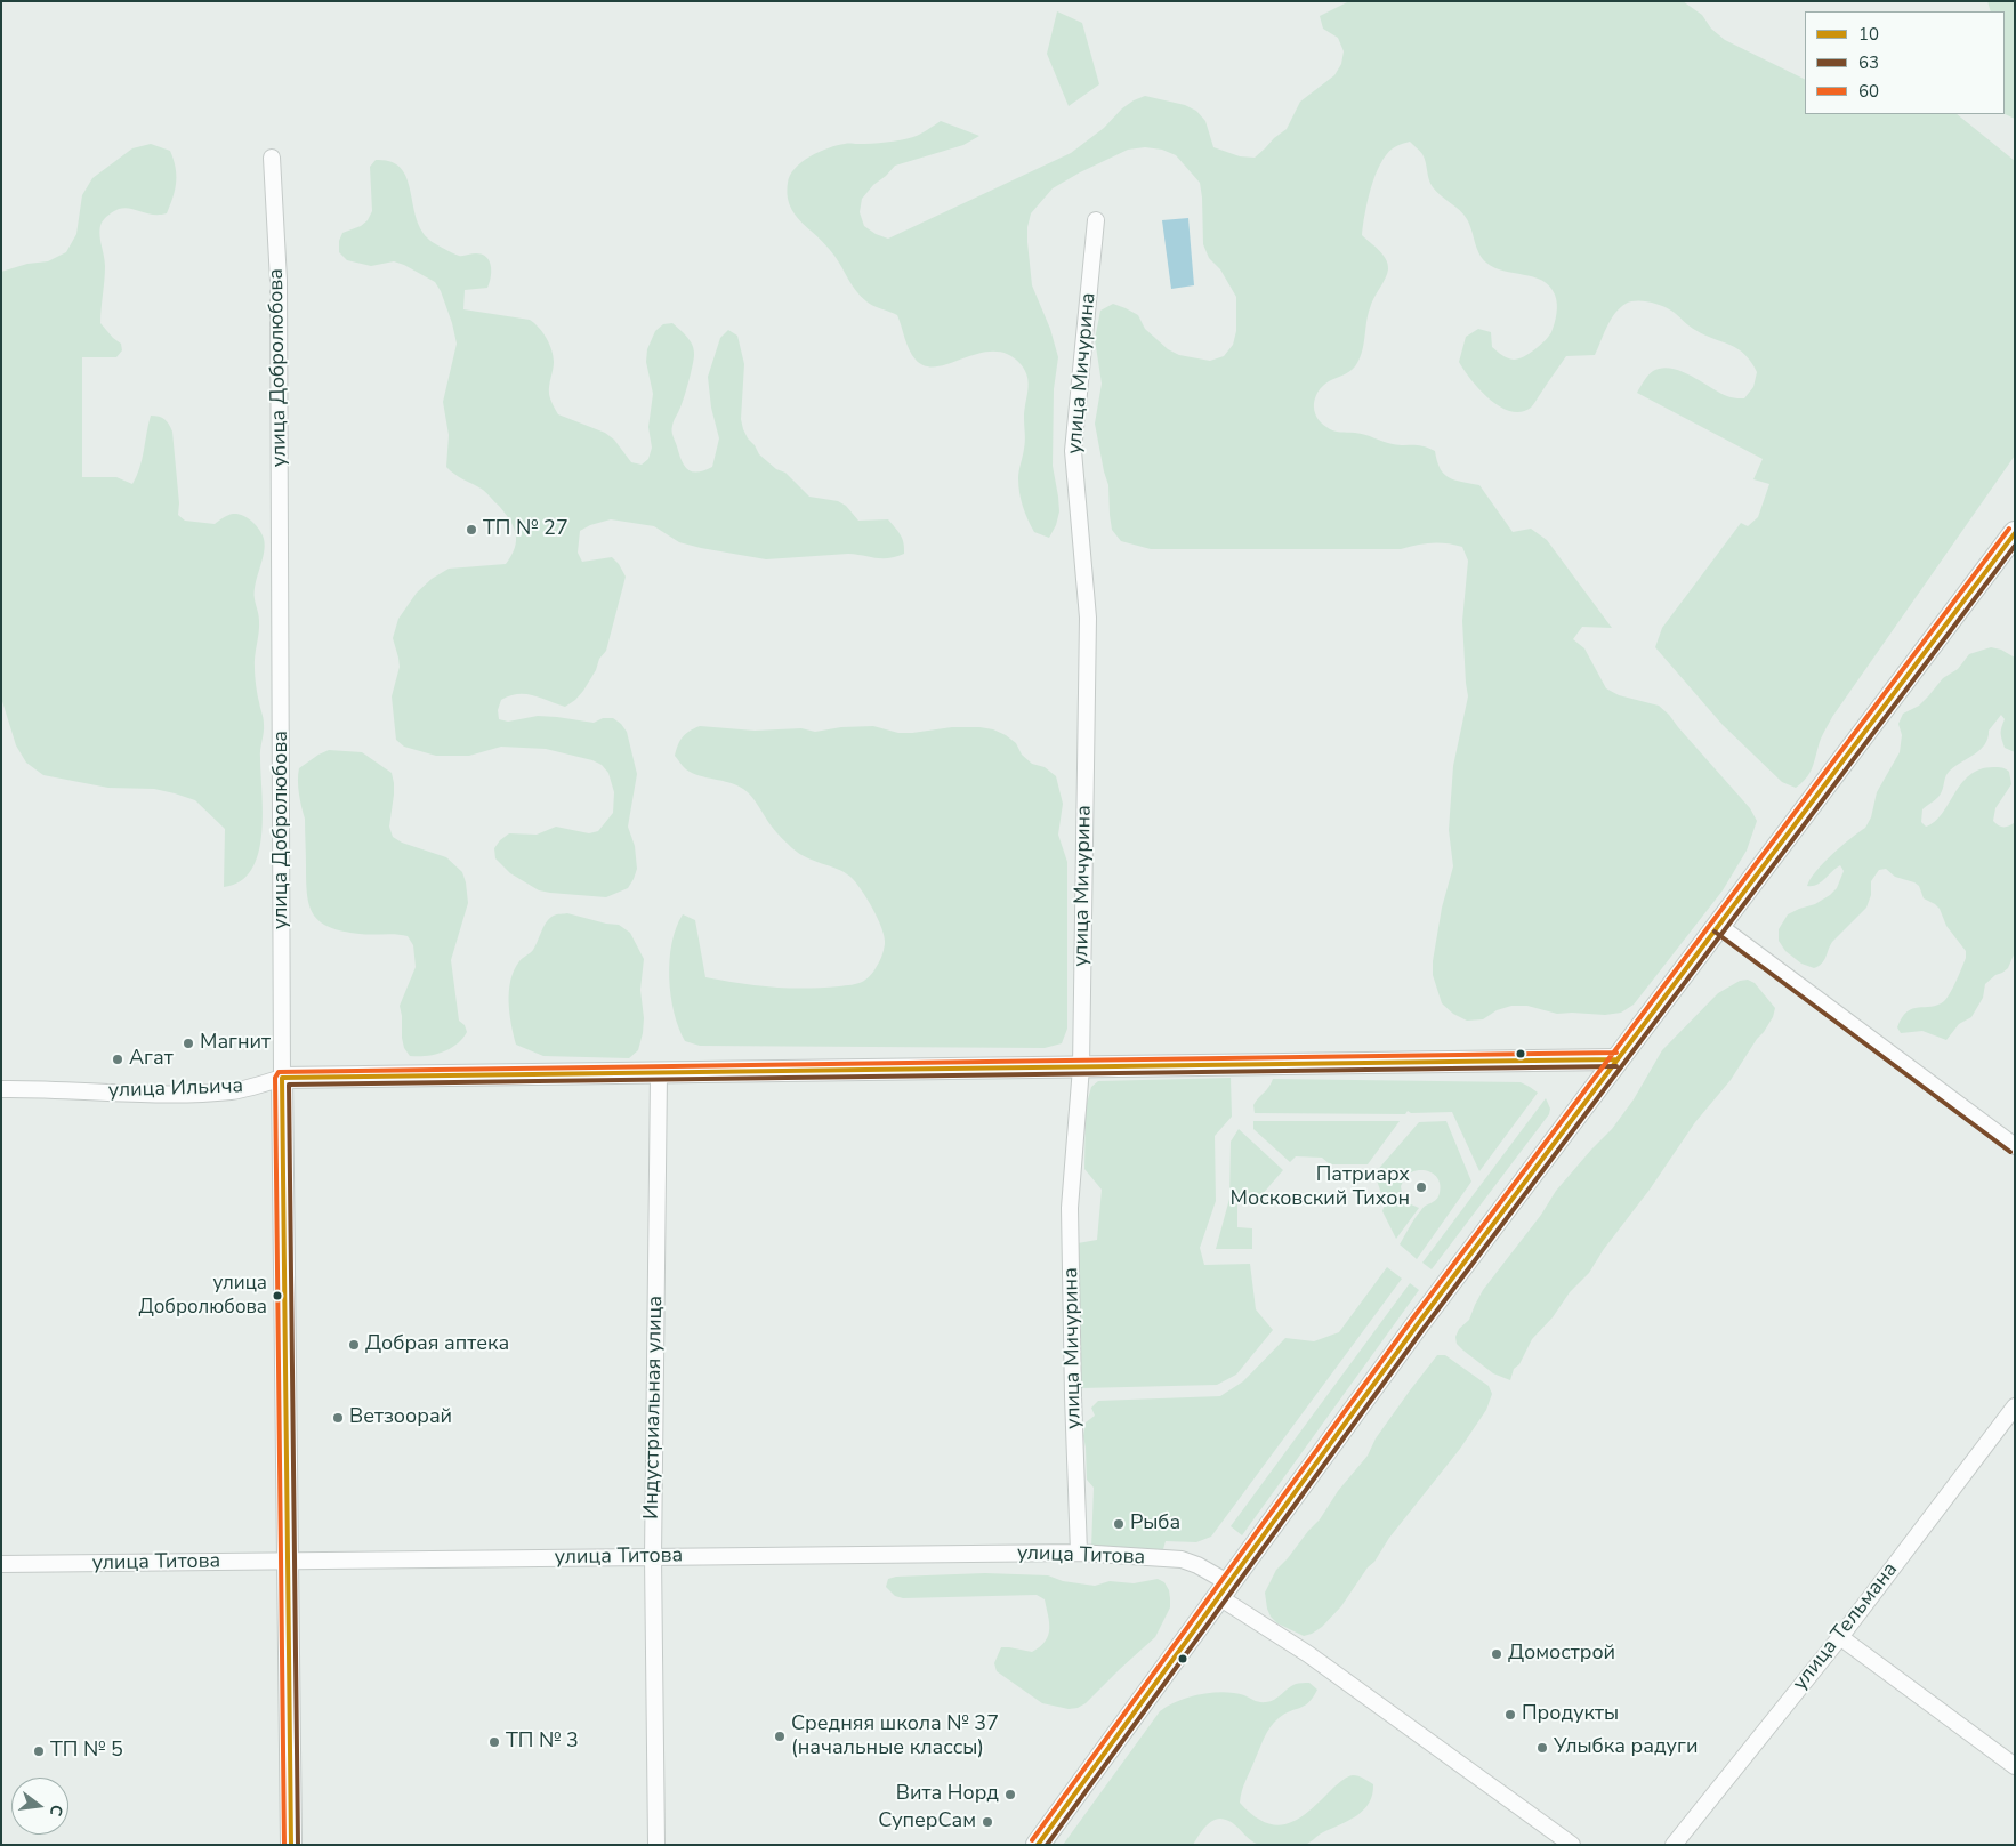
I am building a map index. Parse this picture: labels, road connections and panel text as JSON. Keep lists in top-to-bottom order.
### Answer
{
  "streets": {
    "street": [
      "улица Добролюбова",
      "улица Мичурина",
      "улица Ильича",
      "Индустриальная улица",
      "улица Титова",
      "улица Тельмана"
    ]
  },
  "crossings": [
    ["улица Добролюбова", "улица Ильича"],
    ["улица Добролюбова", "улица Титова"],
    ["улица Мичурина", "улица Ильича"],
    ["улица Мичурина", "улица Титова"],
    ["улица Ильича", "Индустриальная улица"],
    ["Индустриальная улица", "улица Титова"]
  ],
  "places": [
    "ТП № 27",
    "Магнит",
    "Агат",
    "Патриарх Московский Тихон",
    "улица Добролюбова",
    "Добрая аптека",
    "Ветзоорай",
    "Рыба",
    "Домострой",
    "Продукты",
    "Средняя школа № 37 (начальные классы)",
    "ТП № 3",
    "Улыбка радуги",
    "ТП № 5",
    "Вита Норд",
    "СуперСам"
  ],
  "lines": ["transit line 60", "transit line 10", "transit line 63"],
  "legend": ["10", "63", "60"],
  "north": "right"
}
